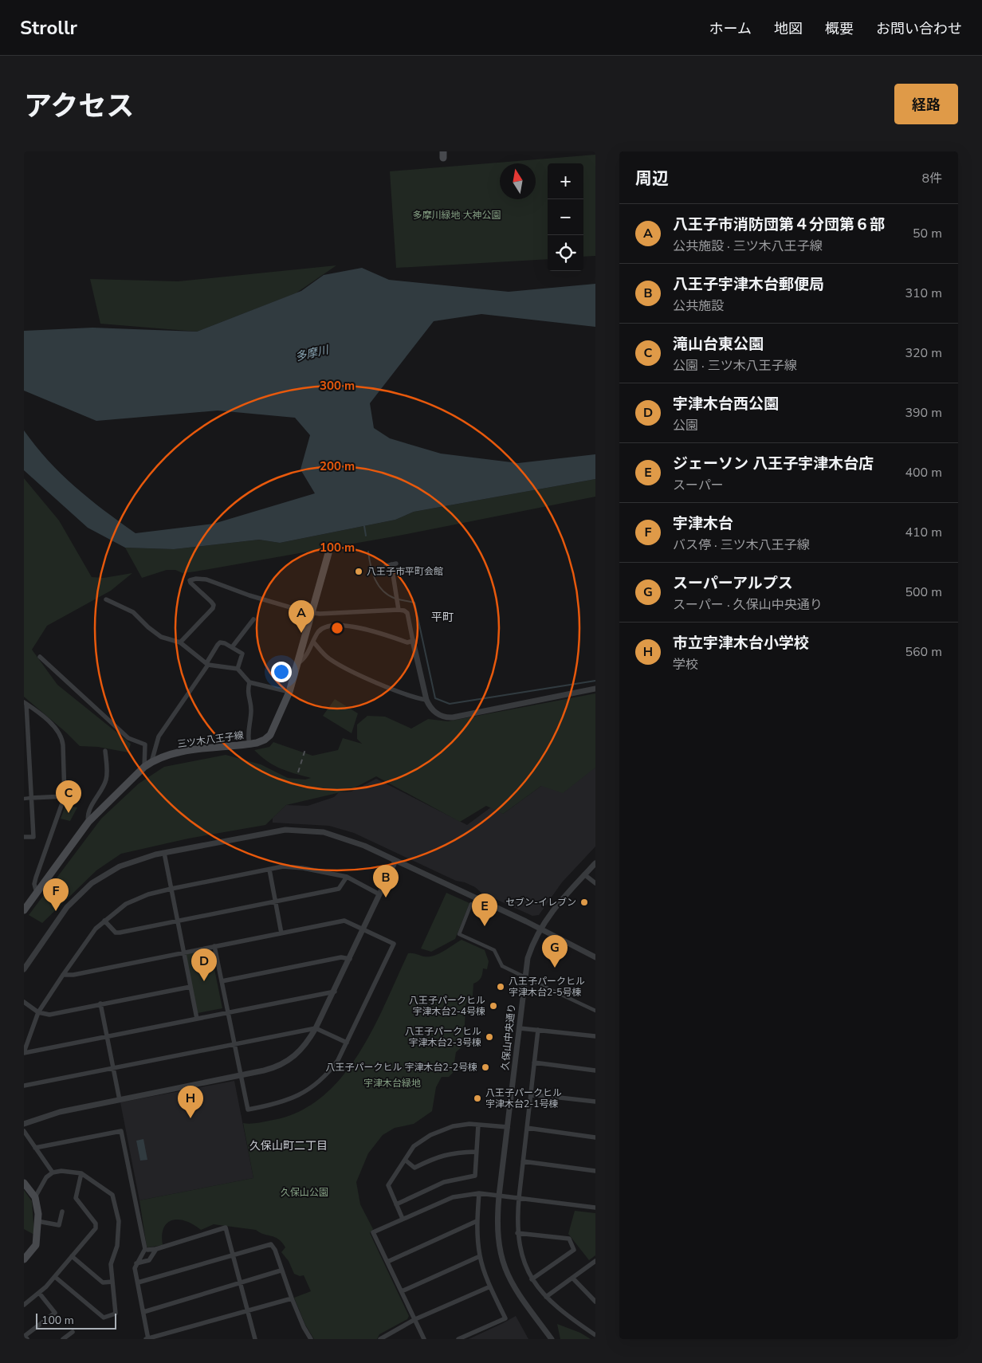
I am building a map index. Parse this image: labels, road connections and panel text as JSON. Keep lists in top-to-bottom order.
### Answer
{
  "streets": {
    "main road": ["三ツ木八王子線"],
    "street": ["久保山中央通り"]
  },
  "districts": ["平町", "久保山町二丁目"],
  "water": ["多摩川"],
  "parks": ["多摩川緑地 大神公園", "宇津木台緑地", "久保山公園"],
  "places": [
    "八王子市平町会館",
    "セブン-イレブン",
    "八王子パークヒル 宇津木台2-5号棟",
    "八王子パークヒル 宇津木台2-4号棟",
    "八王子パークヒル 宇津木台2-3号棟",
    "八王子パークヒル 宇津木台2-2号棟",
    "八王子パークヒル 宇津木台2-1号棟"
  ],
  "scale_bar": "100 m",
  "north": "top",
  "page": {
    "header": "Strollr",
    "nav": [
      "ホーム",
      "地図",
      "概要",
      "お問い合わせ"
    ],
    "title": "アクセス",
    "buttons": "経路",
    "heading": ["周辺", "8件"],
    "map_buttons": ["+", "−"],
    "list": [
      {
        "mark": "A",
        "name": "八王子市消防団第４分団第６部",
        "note": "公共施設 · 三ツ木八王子線",
        "value": "50 m"
      },
      {
        "mark": "B",
        "name": "八王子宇津木台郵便局",
        "note": "公共施設",
        "value": "310 m"
      },
      {
        "mark": "C",
        "name": "滝山台東公園",
        "note": "公園 · 三ツ木八王子線",
        "value": "320 m"
      },
      {
        "mark": "D",
        "name": "宇津木台西公園",
        "note": "公園",
        "value": "390 m"
      },
      {
        "mark": "E",
        "name": "ジェーソン 八王子宇津木台店",
        "note": "スーパー",
        "value": "400 m"
      },
      {
        "mark": "F",
        "name": "宇津木台",
        "note": "バス停 · 三ツ木八王子線",
        "value": "410 m"
      },
      {
        "mark": "G",
        "name": "スーパーアルプス",
        "note": "スーパー · 久保山中央通り",
        "value": "500 m"
      },
      {
        "mark": "H",
        "name": "市立宇津木台小学校",
        "note": "学校",
        "value": "560 m"
      }
    ],
    "pins": [
      "A",
      "C",
      "B",
      "F",
      "E",
      "G",
      "D",
      "H"
    ],
    "scale": "100 m"
  },
  "rings": ["300 m", "200 m", "100 m"]
}
